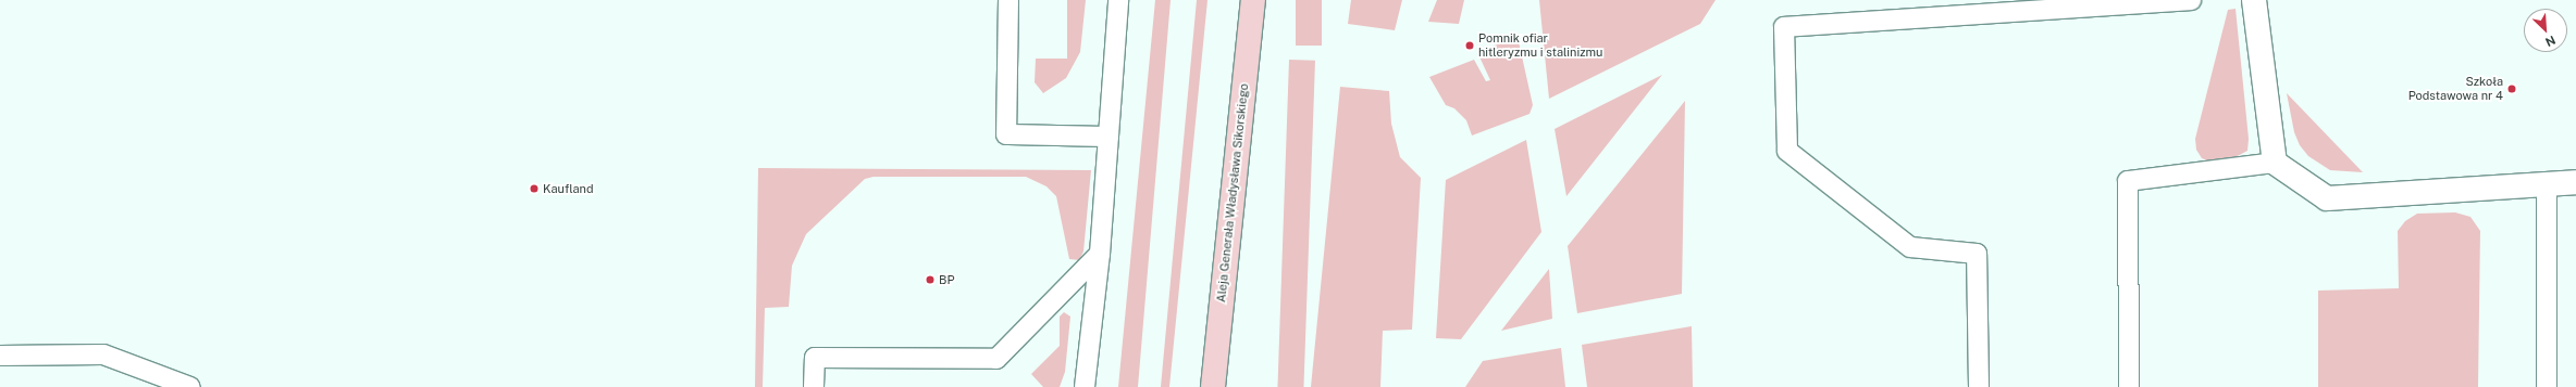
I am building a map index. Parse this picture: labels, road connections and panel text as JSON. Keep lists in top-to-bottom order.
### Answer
{
  "streets": {
    "street": ["Aleja Generała Władysława Sikorskiego"]
  },
  "places": [
    "Pomnik ofiar hitleryzmu i stalinizmu",
    "Szkoła Podstawowa nr 4",
    "Kaufland",
    "BP"
  ],
  "north": "bottom right"
}
